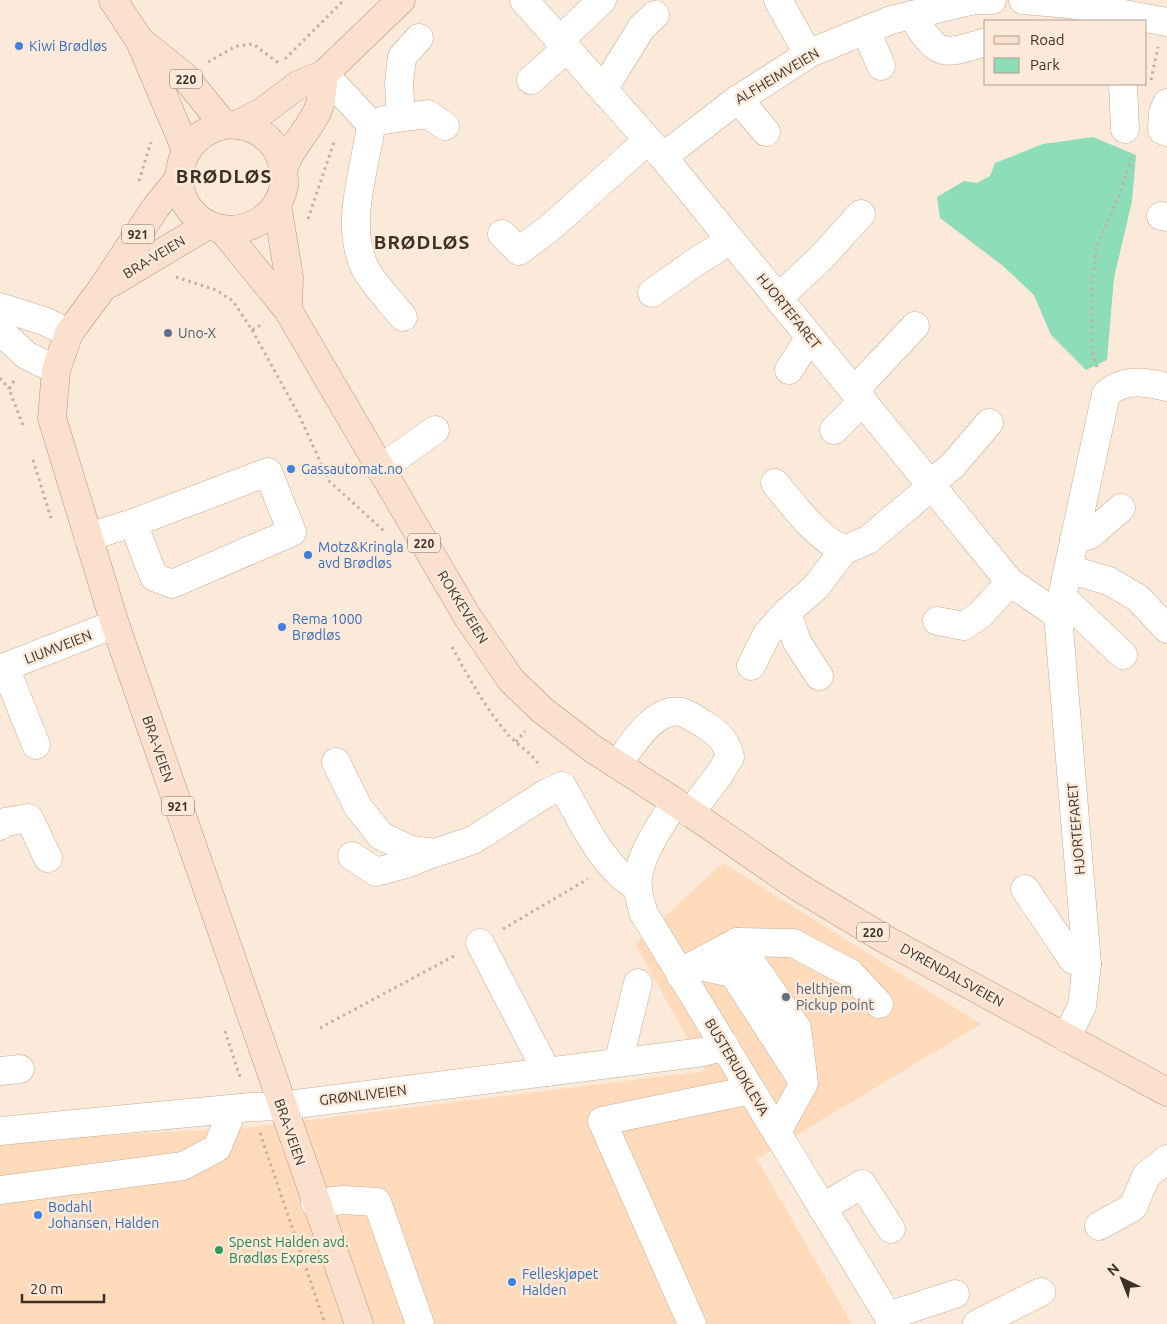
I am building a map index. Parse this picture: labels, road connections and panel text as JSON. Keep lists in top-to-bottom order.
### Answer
{
  "streets": {
    "main road": [
      "220",
      "921",
      "BRA-VEIEN",
      "ROKKEVEIEN",
      "DYRENDALSVEIEN"
    ],
    "street": [
      "ALFHEIMVEIEN",
      "HJORTEFARET",
      "LIUMVEIEN",
      "BUSTERUDKLEVA",
      "GRØNLIVEIEN"
    ]
  },
  "crossings": [
    ["ALFHEIMVEIEN", "HJORTEFARET"],
    ["220", "BRA-VEIEN"],
    ["220", "ROKKEVEIEN"],
    ["BRA-VEIEN", "ROKKEVEIEN"],
    ["BRA-VEIEN", "LIUMVEIEN"],
    ["BRA-VEIEN", "GRØNLIVEIEN"],
    ["HJORTEFARET", "DYRENDALSVEIEN"],
    ["ROKKEVEIEN", "DYRENDALSVEIEN"],
    ["DYRENDALSVEIEN", "BUSTERUDKLEVA"],
    ["BUSTERUDKLEVA", "GRØNLIVEIEN"]
  ],
  "districts": ["BRØDLØS", "BRØDLØS"],
  "places": [
    "Kiwi Brødløs",
    "Uno-X",
    "Gassautomat.no",
    "Motz&Kringla avd Brødløs",
    "Rema 1000 Brødløs",
    "helthjem Pickup point",
    "Bodahl Johansen, Halden",
    "Spenst Halden avd. Brødløs Express",
    "Felleskjøpet Halden"
  ],
  "legend": ["Road", "Park"],
  "scale_bar": "20 m",
  "north": "top left"
}
